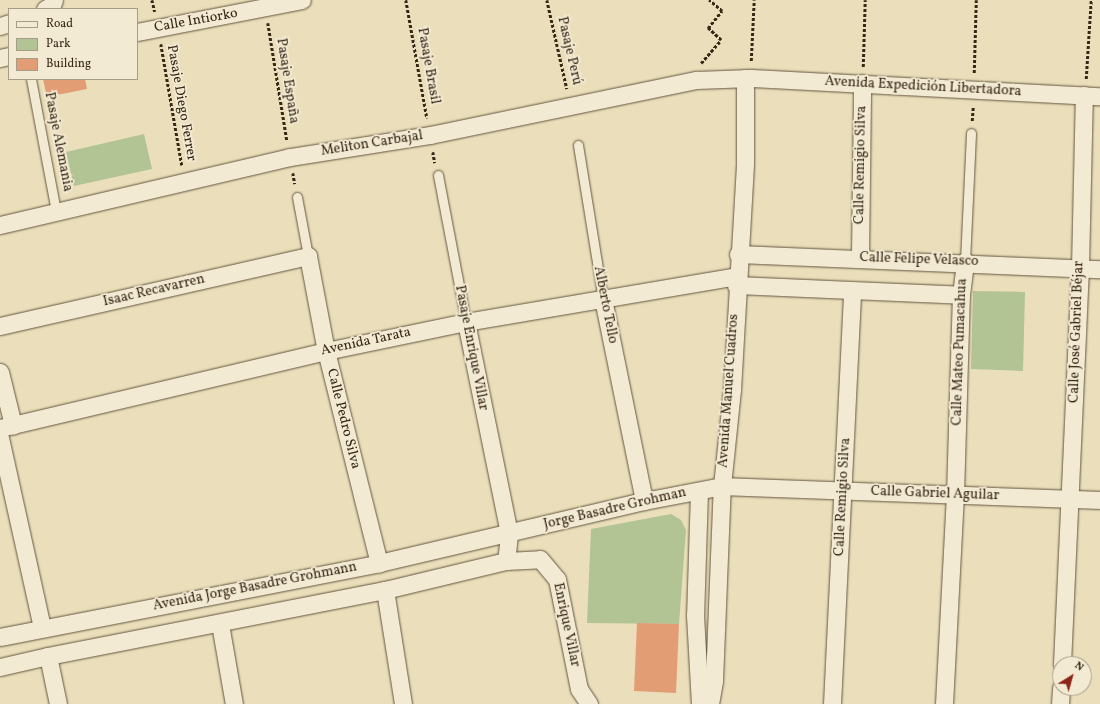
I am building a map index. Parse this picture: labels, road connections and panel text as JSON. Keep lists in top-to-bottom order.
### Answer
{
  "streets": {
    "street": [
      "Calle Intiorko",
      "Avenida Expedición Libertadora",
      "Meliton Carbajal",
      "Calle Remigio Silva",
      "Calle Felipe Velasco",
      "Isaac Recavarren",
      "Alberto Tello",
      "Calle José Gabriel Béjar",
      "Avenida Tarata",
      "Pasaje Enrique Villar",
      "Calle Mateo Pumacahua",
      "Avenida Manuel Cuadros",
      "Calle Pedro Silva",
      "Calle Gabriel Aguilar",
      "Jorge Basadre Grohman",
      "Avenida Jorge Basadre Grohmann",
      "Enrique Villar"
    ],
    "lane": ["Pasaje Alemania"],
    "path": [
      "Pasaje Perú",
      "Pasaje Brasil",
      "Pasaje España",
      "Pasaje Diego Ferrer"
    ]
  },
  "crossings": [
    ["Calle Intiorko", "Pasaje España"],
    ["Calle Intiorko", "Pasaje Diego Ferrer"],
    ["Pasaje Perú", "Meliton Carbajal"],
    ["Pasaje Brasil", "Meliton Carbajal"],
    ["Pasaje España", "Meliton Carbajal"],
    ["Avenida Expedición Libertadora", "Meliton Carbajal"],
    ["Avenida Expedición Libertadora", "Calle Remigio Silva"],
    ["Avenida Expedición Libertadora", "Calle José Gabriel Béjar"],
    ["Avenida Expedición Libertadora", "Avenida Manuel Cuadros"],
    ["Pasaje Diego Ferrer", "Meliton Carbajal"],
    ["Pasaje Alemania", "Meliton Carbajal"],
    ["Meliton Carbajal", "Avenida Manuel Cuadros"],
    ["Calle Remigio Silva", "Calle Felipe Velasco"],
    ["Calle Remigio Silva", "Calle Gabriel Aguilar"],
    ["Calle Felipe Velasco", "Calle José Gabriel Béjar"],
    ["Calle Felipe Velasco", "Calle Mateo Pumacahua"],
    ["Calle Felipe Velasco", "Avenida Manuel Cuadros"],
    ["Isaac Recavarren", "Calle Pedro Silva"],
    ["Alberto Tello", "Avenida Tarata"],
    ["Alberto Tello", "Jorge Basadre Grohman"],
    ["Calle José Gabriel Béjar", "Calle Gabriel Aguilar"],
    ["Avenida Tarata", "Pasaje Enrique Villar"],
    ["Avenida Tarata", "Avenida Manuel Cuadros"],
    ["Avenida Tarata", "Calle Pedro Silva"],
    ["Pasaje Enrique Villar", "Jorge Basadre Grohman"],
    ["Pasaje Enrique Villar", "Avenida Jorge Basadre Grohmann"],
    ["Pasaje Enrique Villar", "Enrique Villar"],
    ["Calle Mateo Pumacahua", "Calle Gabriel Aguilar"],
    ["Avenida Manuel Cuadros", "Calle Gabriel Aguilar"],
    ["Avenida Manuel Cuadros", "Jorge Basadre Grohman"],
    ["Calle Pedro Silva", "Avenida Jorge Basadre Grohmann"],
    ["Calle Gabriel Aguilar", "Jorge Basadre Grohman"],
    ["Jorge Basadre Grohman", "Avenida Jorge Basadre Grohmann"],
    ["Avenida Jorge Basadre Grohmann", "Enrique Villar"]
  ],
  "legend": ["Road", "Park", "Building"],
  "north": "top right"
}
